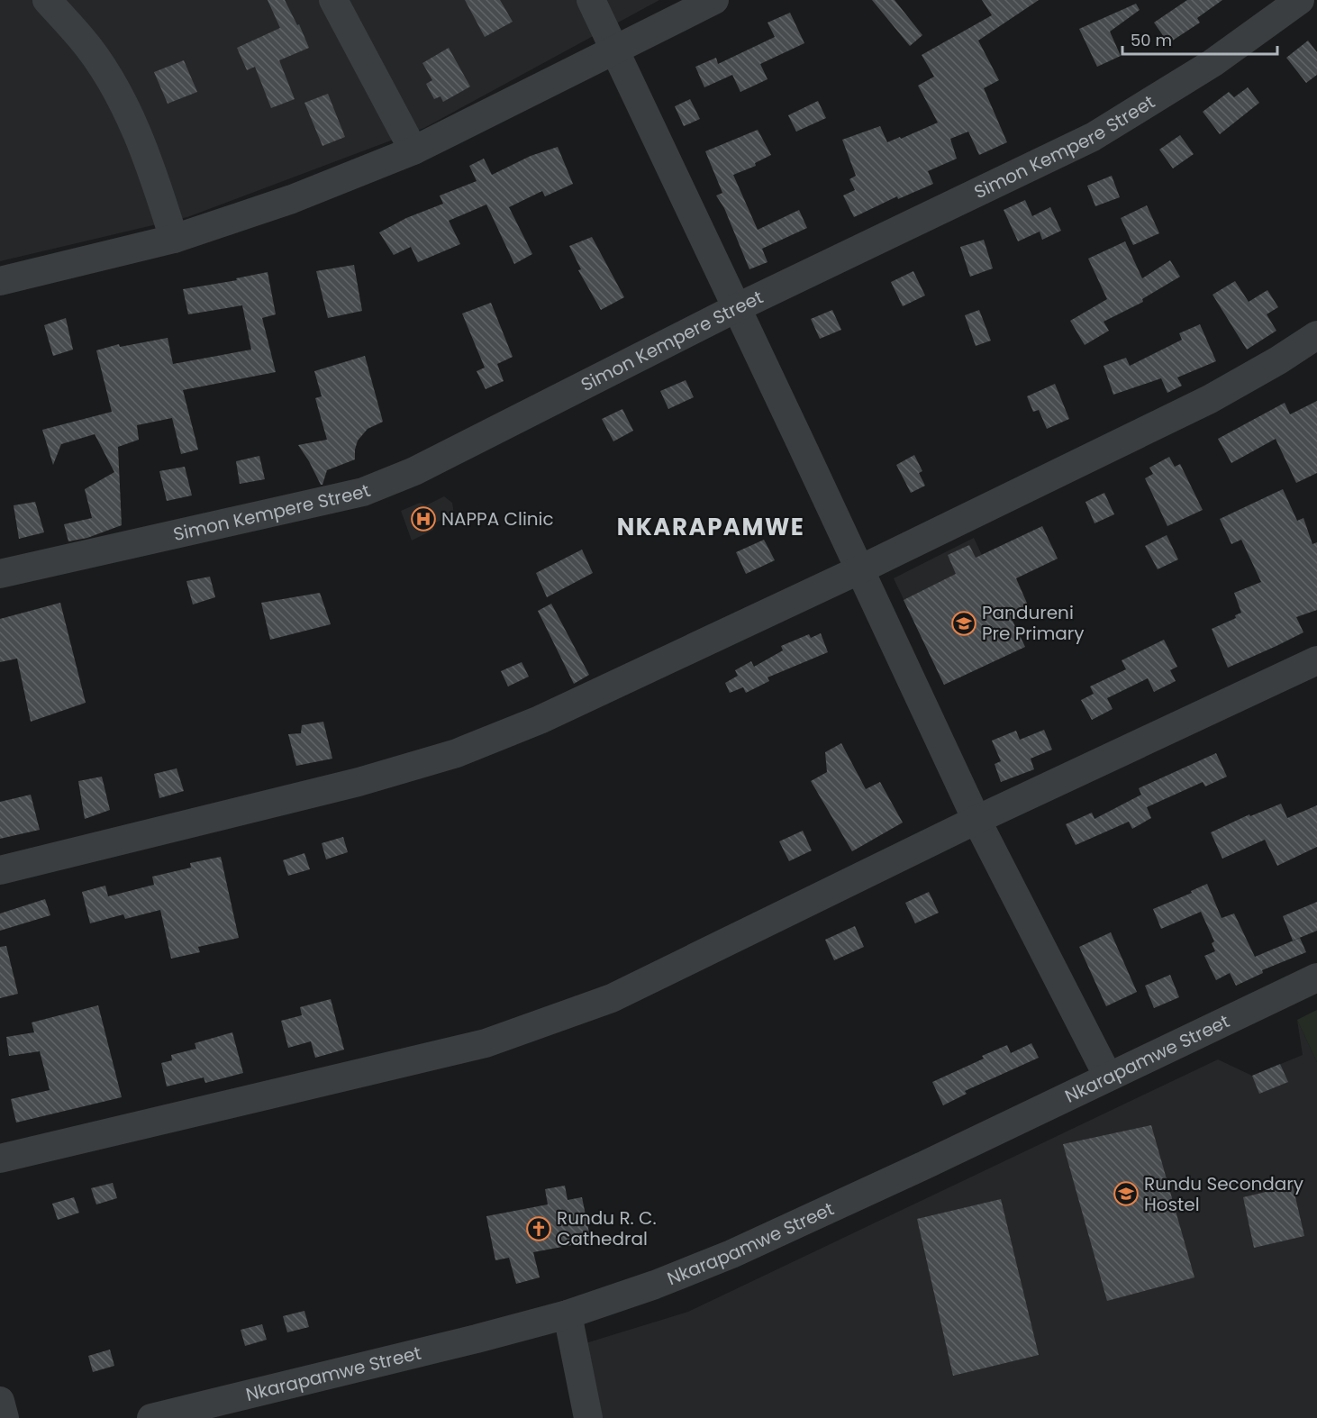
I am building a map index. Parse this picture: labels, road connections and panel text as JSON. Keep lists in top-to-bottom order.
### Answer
{
  "streets": {
    "street": ["Simon Kempere Street", "Nkarapamwe Street"]
  },
  "districts": ["NKARAPAMWE"],
  "places": {
    "hospital": ["NAPPA Clinic"],
    "school or university": ["Pandureni Pre Primary", "Rundu Secondary Hostel"],
    "church": ["Rundu R. C. Cathedral"]
  },
  "scale_bar": "50 m"
}
